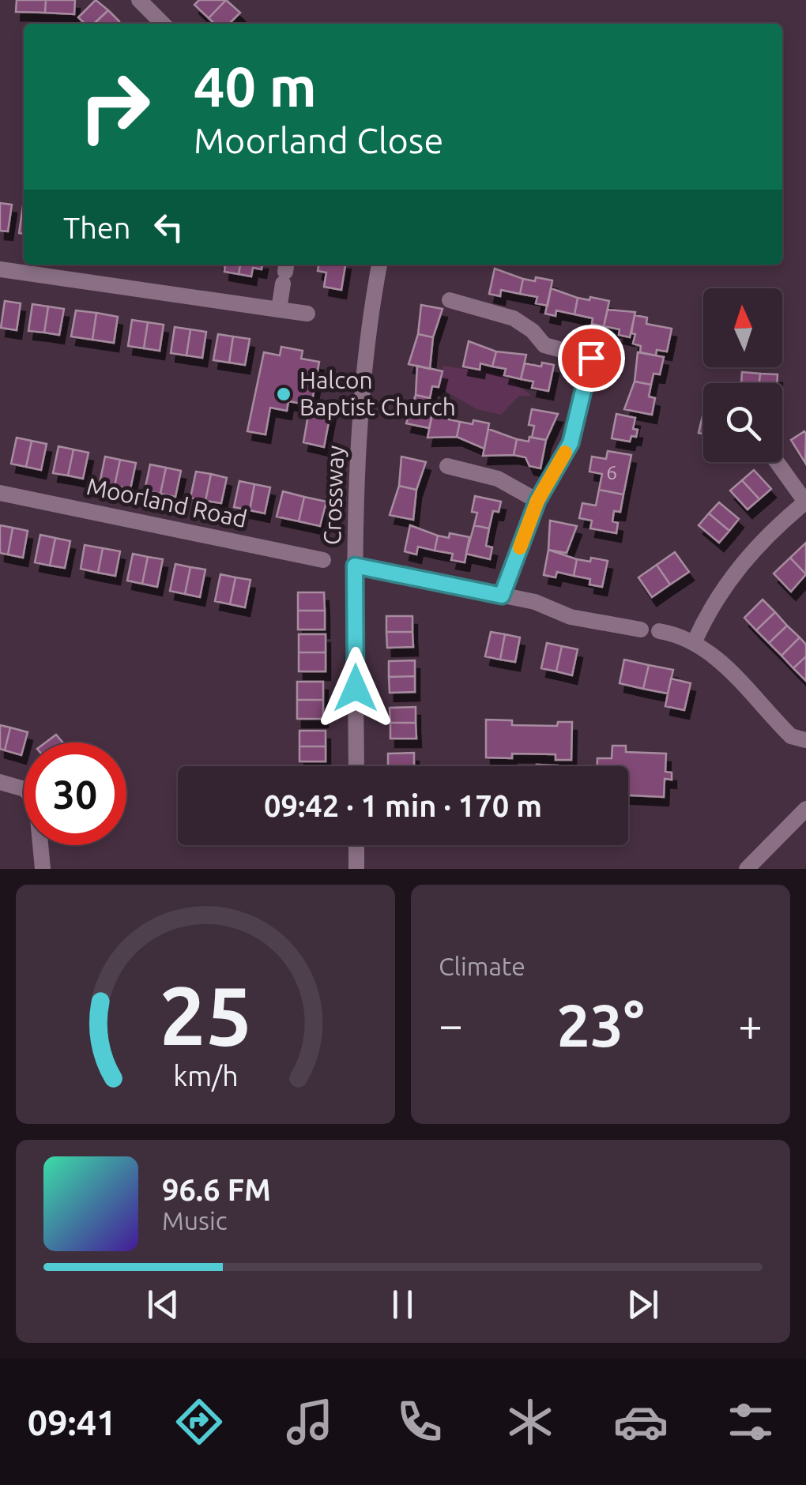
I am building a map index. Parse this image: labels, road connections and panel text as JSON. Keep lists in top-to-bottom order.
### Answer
{
  "streets": {
    "street": ["Crossway", "Moorland Road"]
  },
  "places": ["Halcon Baptist Church"],
  "house_numbers": ["6"],
  "north": "top",
  "page": {
    "turn": ["40 m", "Moorland Close"],
    "then": "Then",
    "limit": "30",
    "trip": "09:42 · 1 min · 170 m",
    "tile": "Climate",
    "heat": ["−", "23°", "+"],
    "song": ["96.6 FM", "Music"],
    "tabs": "09:41",
    "gauge": ["25", "km/h"]
  }
}
